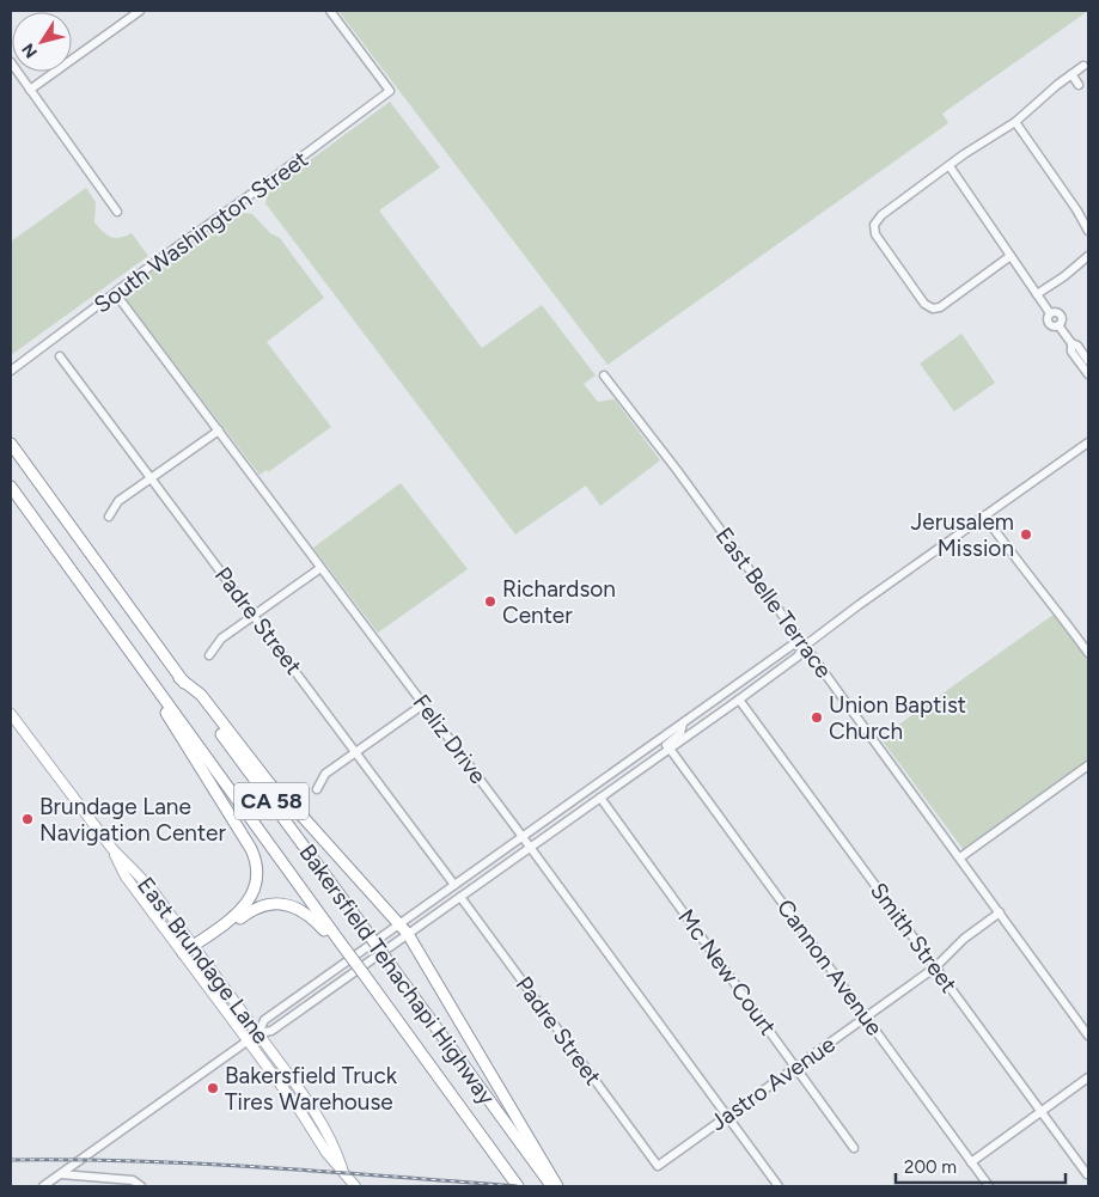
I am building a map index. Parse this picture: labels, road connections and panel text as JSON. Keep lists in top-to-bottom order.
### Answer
{
  "streets": {
    "highway": ["CA 58", "Bakersfield Tehachapi Highway"],
    "main road": ["East Brundage Lane"],
    "street": [
      "South Washington Street",
      "East Belle Terrace",
      "Padre Street",
      "Feliz Drive",
      "Smith Street",
      "Cannon Avenue",
      "Mc New Court",
      "Jastro Avenue"
    ]
  },
  "crossings": [
    ["South Washington Street", "Feliz Drive"],
    ["East Belle Terrace", "Jastro Avenue"],
    ["Padre Street", "Jastro Avenue"],
    ["Feliz Drive", "Jastro Avenue"],
    ["Smith Street", "Jastro Avenue"],
    ["Cannon Avenue", "Jastro Avenue"],
    ["Mc New Court", "Jastro Avenue"]
  ],
  "places": [
    "Jerusalem Mission",
    "Richardson Center",
    "Union Baptist Church",
    "Brundage Lane Navigation Center",
    "Bakersfield Truck Tires Warehouse"
  ],
  "scale_bar": "200 m",
  "north": "bottom left"
}
